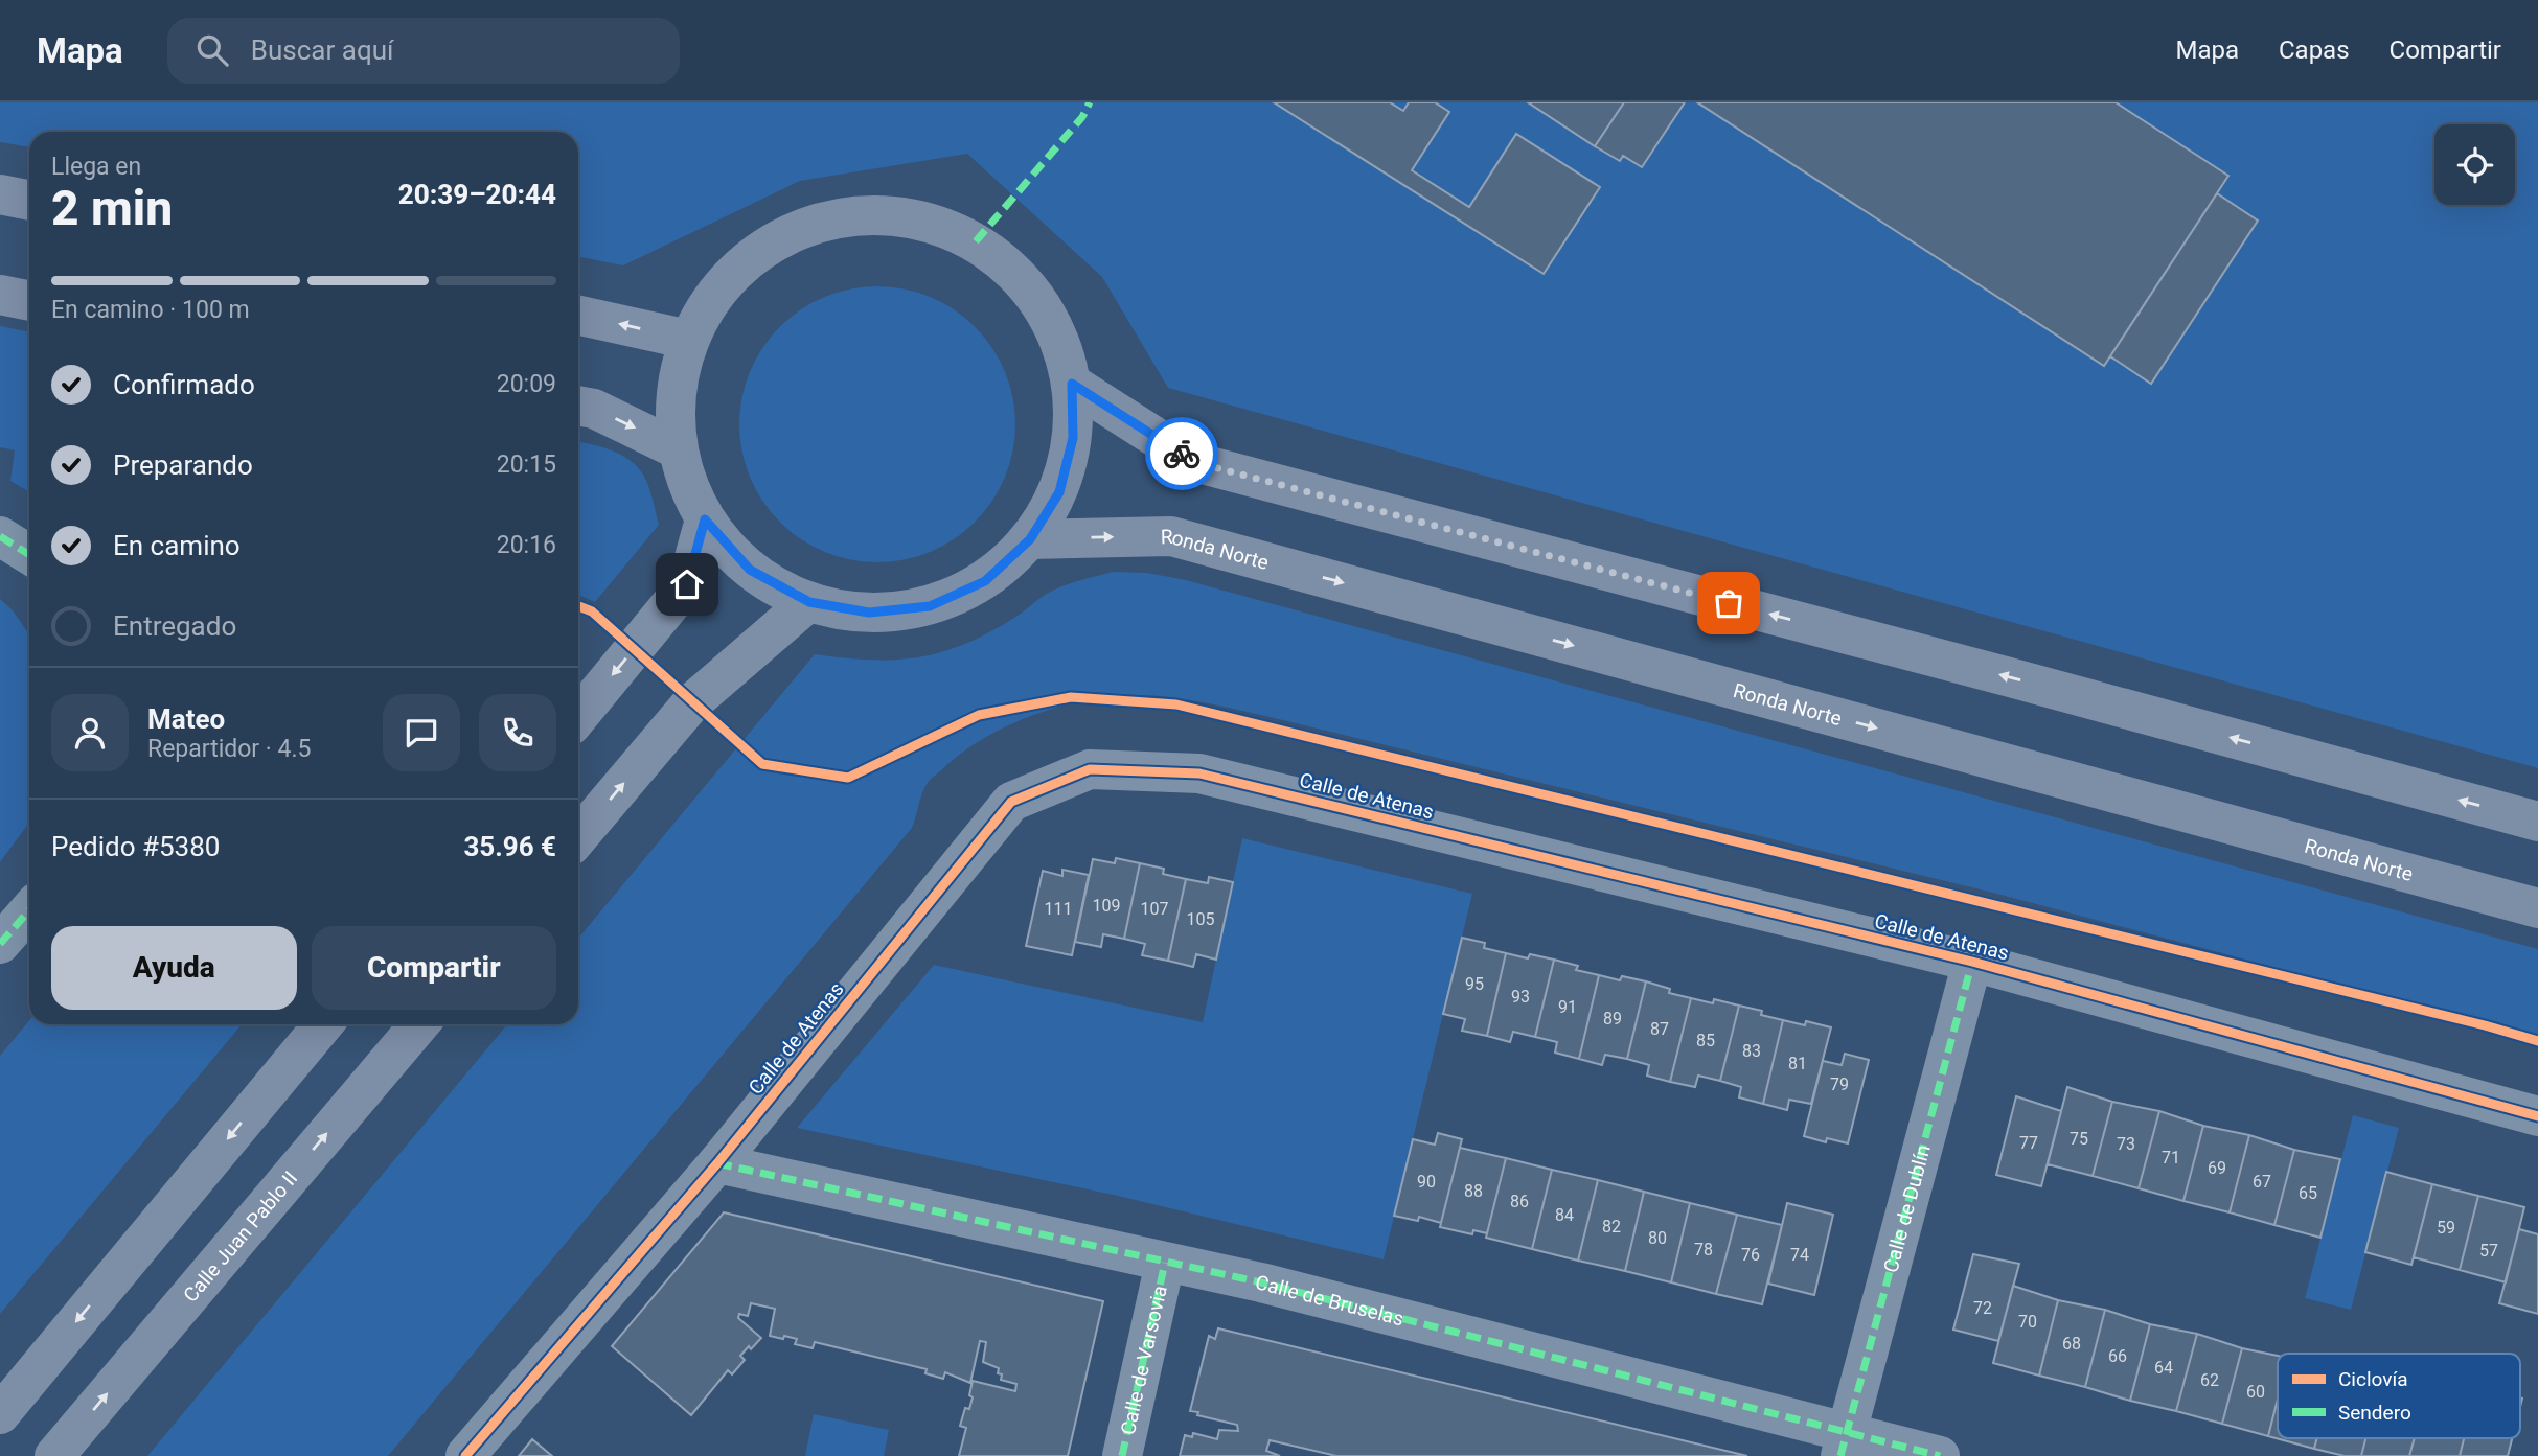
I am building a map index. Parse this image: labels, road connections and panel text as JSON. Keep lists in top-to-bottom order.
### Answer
{
  "streets": {
    "main road": ["Ronda Norte", "Calle Juan Pablo II"],
    "street": [
      "Calle de Atenas",
      "Calle de Dublín",
      "Calle de Bruselas",
      "Calle de Varsovia"
    ]
  },
  "crossings": [
    ["Calle de Atenas", "Calle de Dublín"],
    ["Calle de Atenas", "Calle de Bruselas"],
    ["Calle de Dublín", "Calle de Bruselas"],
    ["Calle de Bruselas", "Calle de Varsovia"]
  ],
  "house_numbers": [
    "109",
    "111",
    "107",
    "105",
    "95",
    "93",
    "91",
    "89",
    "87",
    "85",
    "83",
    "81",
    "79",
    "75",
    "77",
    "73",
    "71",
    "69",
    "90",
    "67",
    "88",
    "65",
    "86",
    "84",
    "82",
    "59",
    "80",
    "78",
    "57",
    "76",
    "74",
    "72",
    "70",
    "68",
    "66",
    "64",
    "62",
    "60"
  ],
  "legend": ["Ciclovía", "Sendero"],
  "page": {
    "header": "Mapa",
    "search": "Buscar aquí",
    "nav": ["Mapa", "Capas", "Compartir"],
    "heading": ["2 min", "Llega en", "20:39–20:44"],
    "panel": [
      "Mateo",
      "Repartidor · 4.5",
      "Pedido #5380",
      "35.96 €"
    ],
    "bar": "En camino · 100 m",
    "list": [
      ["Confirmado", "20:09"],
      ["Preparando", "20:15"],
      ["En camino", "20:16"],
      "Entregado"
    ],
    "buttons": ["Ayuda", "Compartir"]
  }
}
